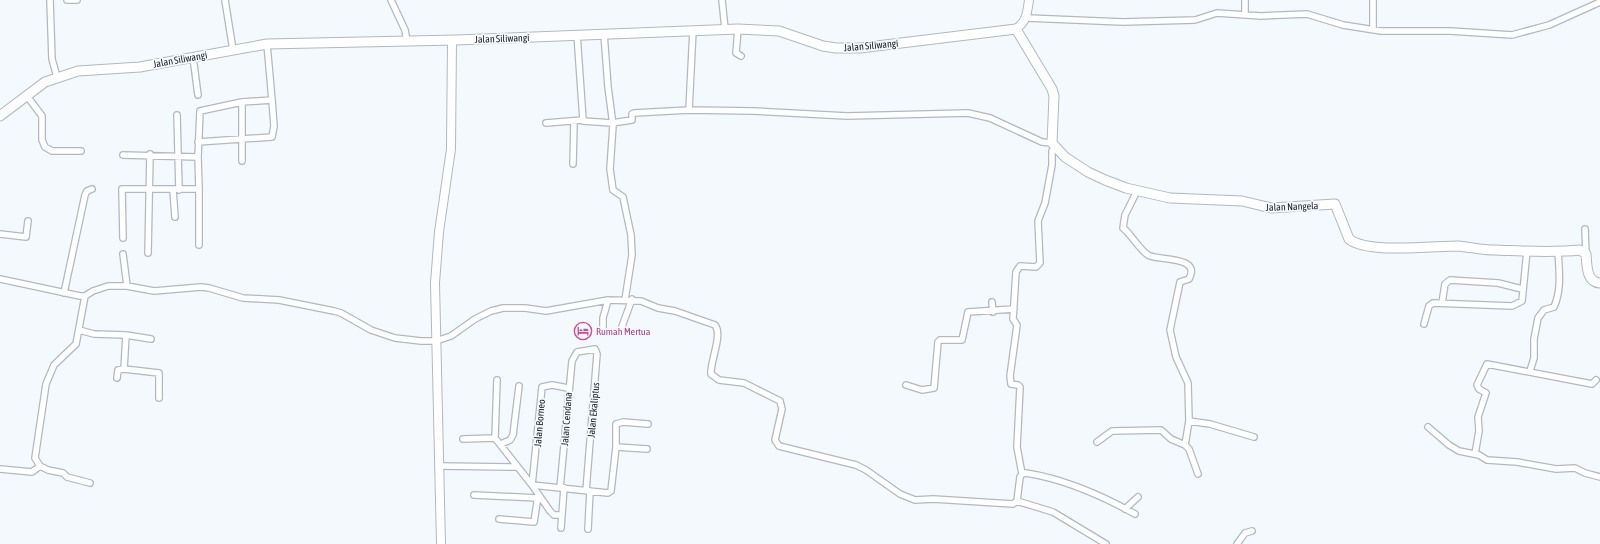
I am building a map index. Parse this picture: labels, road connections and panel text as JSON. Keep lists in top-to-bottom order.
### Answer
{
  "streets": {
    "main road": ["Jalan Siliwangi", "Jalan Nangela"],
    "street": ["Jalan Ekaliptus", "Jalan Cendana", "Jalan Borneo"]
  },
  "crossings": [
    ["Jalan Ekaliptus", "Jalan Cendana"],
    ["Jalan Cendana", "Jalan Borneo"]
  ],
  "places": {
    "hotel": ["Rumah Mertua"]
  }
}
